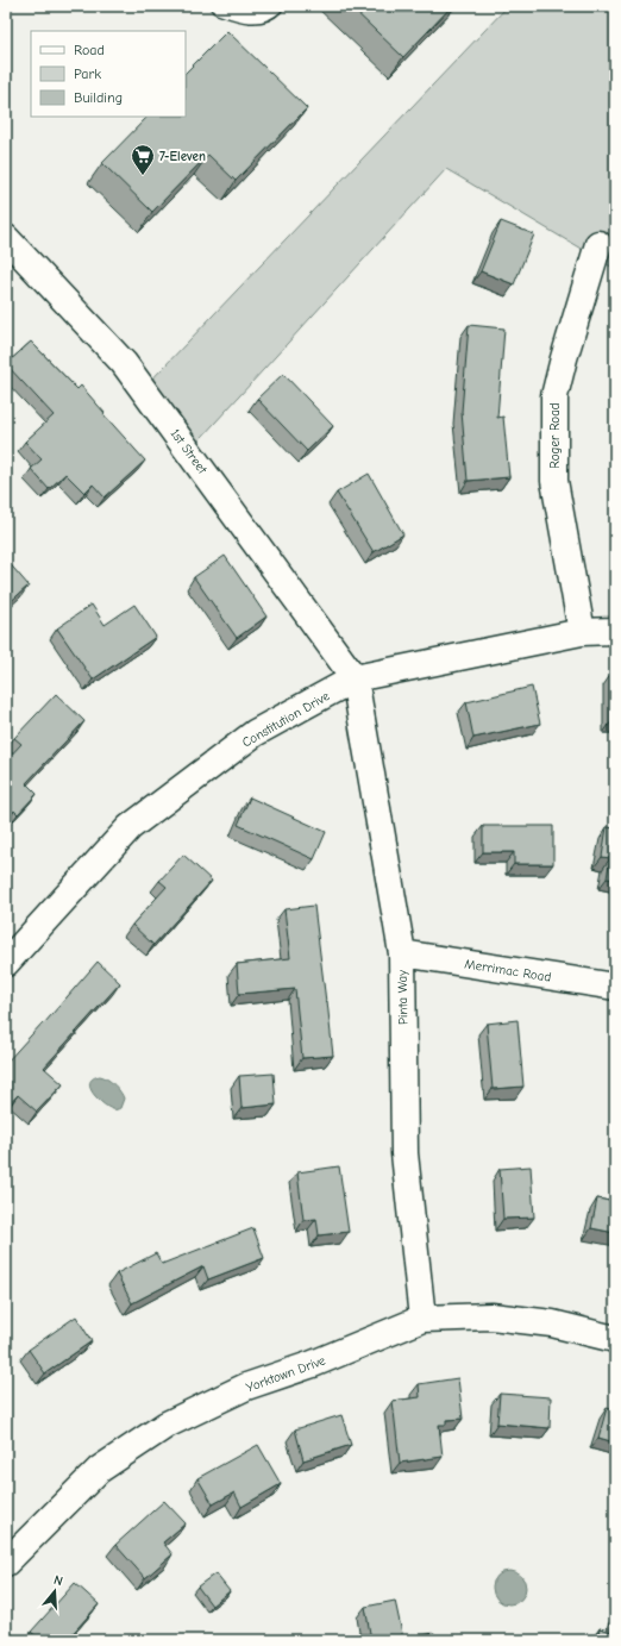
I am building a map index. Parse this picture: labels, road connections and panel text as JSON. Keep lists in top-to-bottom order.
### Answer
{
  "streets": {
    "street": [
      "Roger Road",
      "1st Street",
      "Constitution Drive",
      "Merrimac Road",
      "Pinta Way",
      "Yorktown Drive"
    ]
  },
  "crossings": [
    ["Roger Road", "Constitution Drive"],
    ["1st Street", "Constitution Drive"],
    ["1st Street", "Pinta Way"],
    ["Constitution Drive", "Pinta Way"],
    ["Merrimac Road", "Pinta Way"],
    ["Pinta Way", "Yorktown Drive"]
  ],
  "places": {
    "supermarket": ["7-Eleven"]
  },
  "legend": ["Road", "Park", "Building"],
  "north": "top"
}
